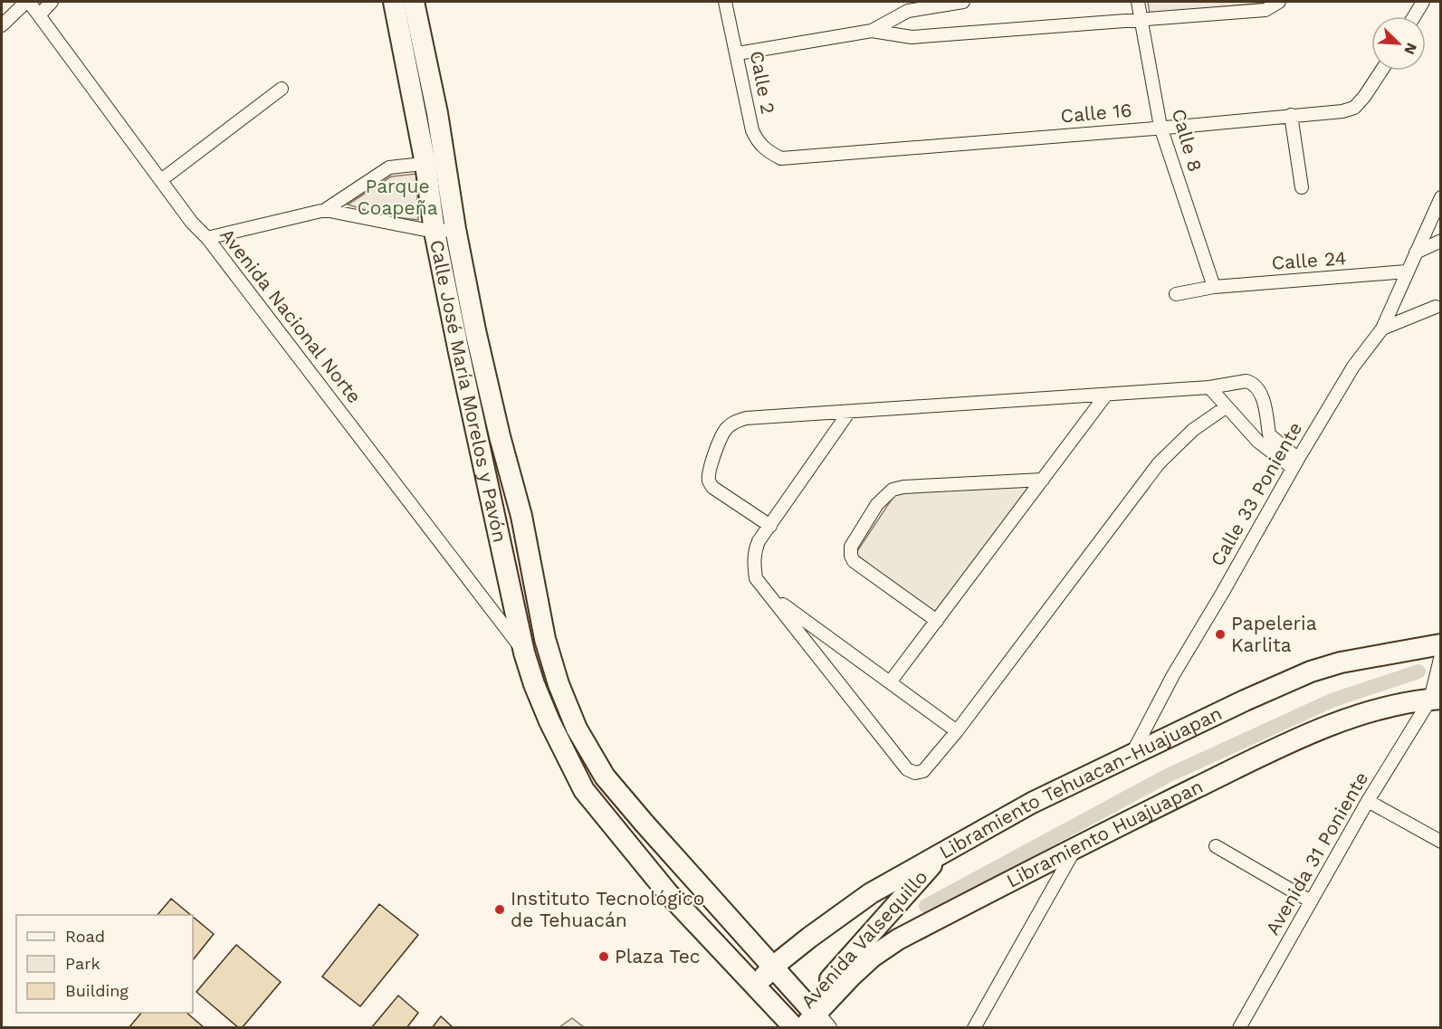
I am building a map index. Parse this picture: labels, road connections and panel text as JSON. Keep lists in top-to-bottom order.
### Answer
{
  "streets": {
    "main road": [
      "Calle José María Morelos y Pavón",
      "Libramiento Tehuacan-Huajuapan",
      "Libramiento Huajuapan",
      "Avenida Valsequillo"
    ],
    "street": [
      "Calle 2",
      "Calle 16",
      "Calle 8",
      "Calle 24",
      "Avenida Nacional Norte",
      "Calle 33 Poniente",
      "Avenida 31 Poniente"
    ]
  },
  "crossings": [
    ["Calle 2", "Calle 16"],
    ["Calle 16", "Calle 8"],
    ["Calle 8", "Calle 24"],
    ["Calle 24", "Calle 33 Poniente"],
    ["Avenida Nacional Norte", "Calle José María Morelos y Pavón"],
    ["Calle José María Morelos y Pavón", "Libramiento Tehuacan-Huajuapan"],
    ["Calle José María Morelos y Pavón", "Libramiento Huajuapan"],
    ["Calle José María Morelos y Pavón", "Avenida Valsequillo"],
    ["Calle 33 Poniente", "Libramiento Tehuacan-Huajuapan"],
    ["Libramiento Tehuacan-Huajuapan", "Avenida 31 Poniente"],
    ["Libramiento Tehuacan-Huajuapan", "Avenida Valsequillo"],
    ["Libramiento Huajuapan", "Avenida 31 Poniente"],
    ["Libramiento Huajuapan", "Avenida Valsequillo"]
  ],
  "parks": ["Parque Coapeña"],
  "places": ["Papeleria Karlita", "Instituto Tecnológico de Tehuacán", "Plaza Tec"],
  "legend": ["Road", "Park", "Building"],
  "north": "bottom right"
}
